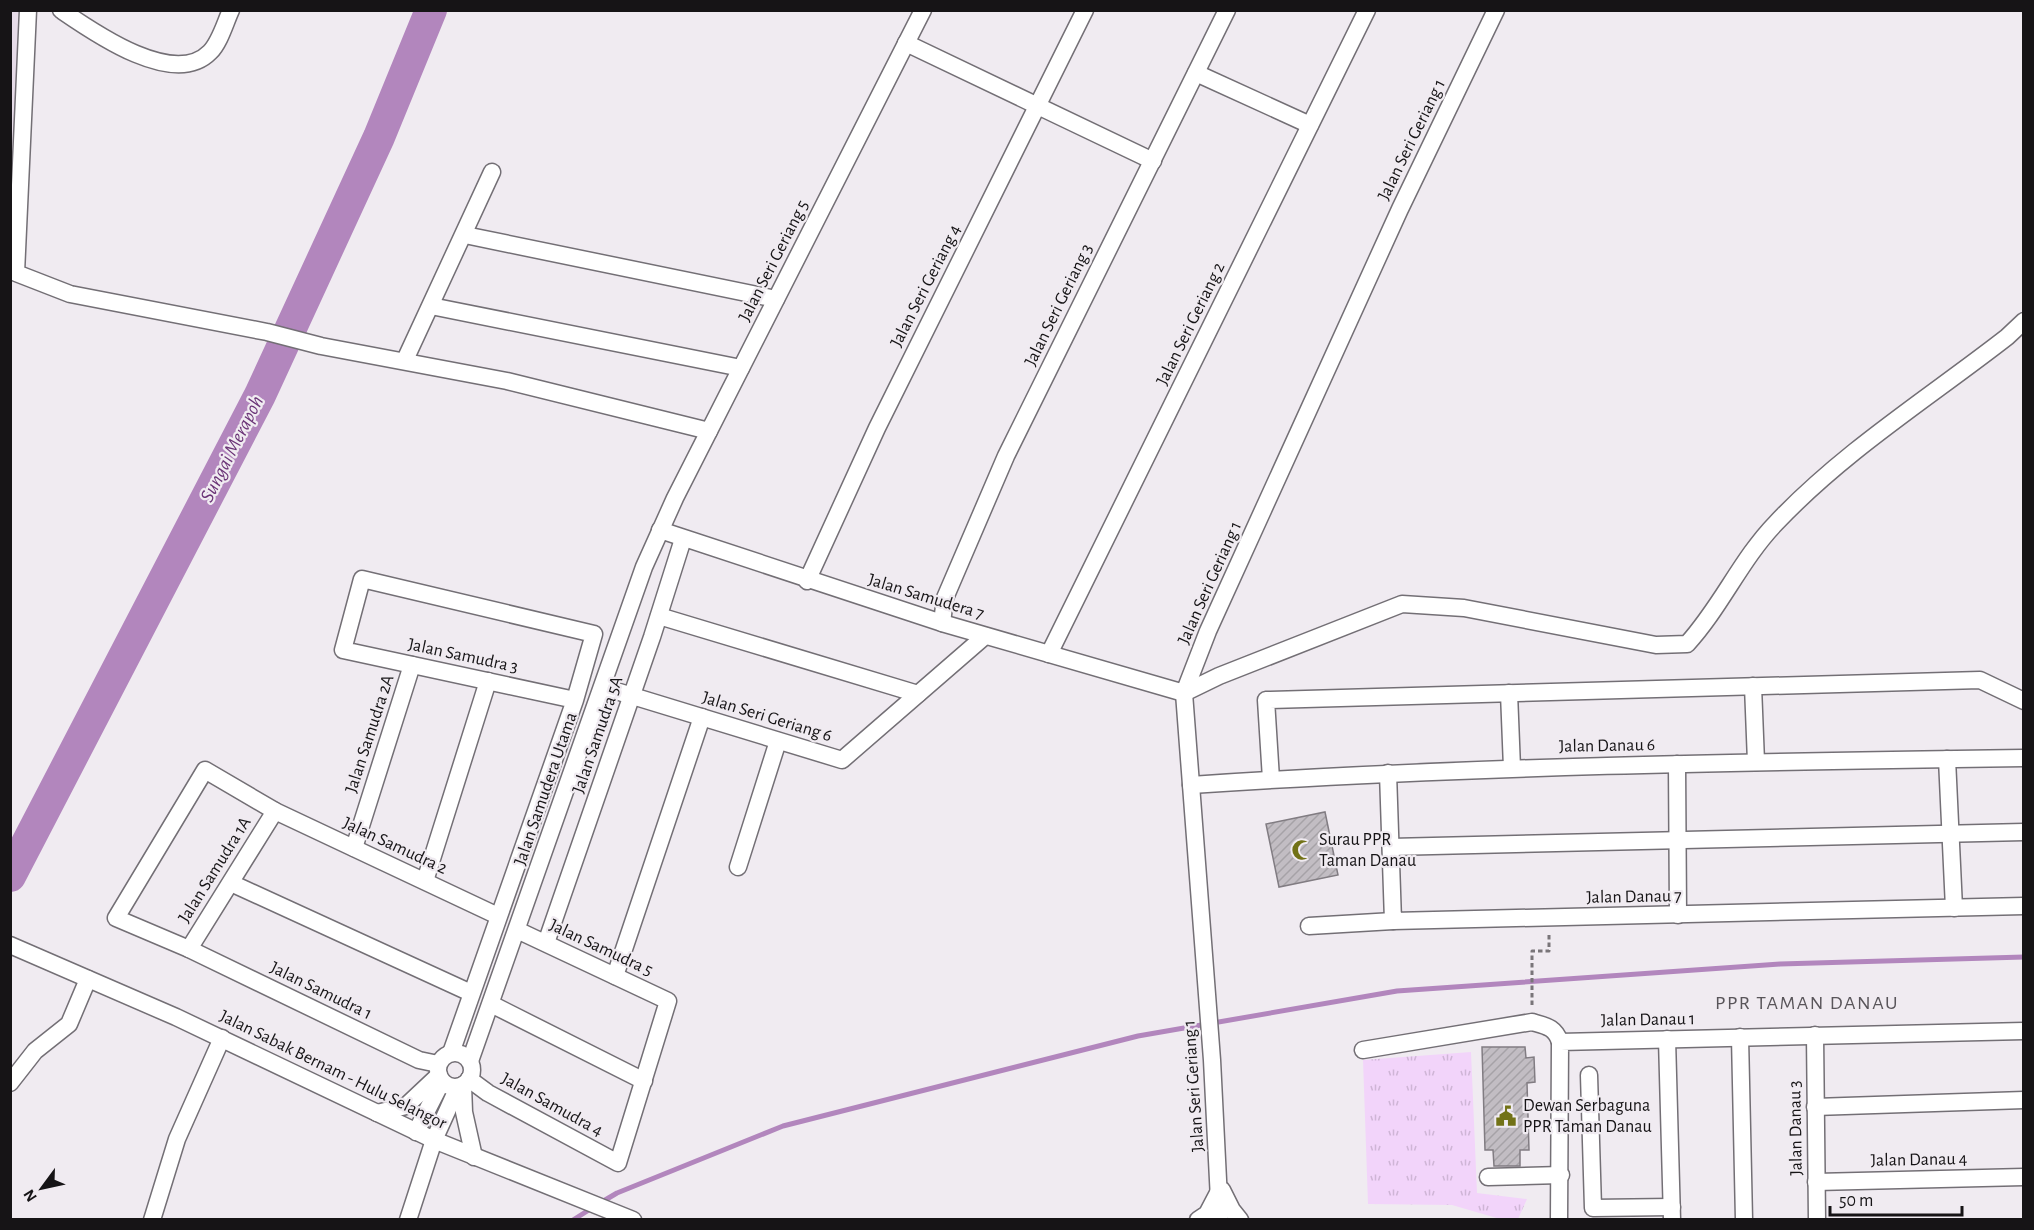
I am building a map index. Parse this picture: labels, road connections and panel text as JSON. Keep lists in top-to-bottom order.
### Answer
{
  "streets": {
    "street": [
      "Jalan Seri Geriang 1",
      "Jalan Seri Geriang 5",
      "Jalan Seri Geriang 4",
      "Jalan Seri Geriang 3",
      "Jalan Seri Geriang 2",
      "Jalan Samudera 7",
      "Jalan Samudra 3",
      "Jalan Seri Geriang 6",
      "Jalan Samudra 2A",
      "Jalan Samudra 5A",
      "Jalan Danau 6",
      "Jalan Samudera Utama",
      "Jalan Samudra 2",
      "Jalan Samudra 1A",
      "Jalan Danau 7",
      "Jalan Samudra 5",
      "Jalan Samudra 1",
      "Jalan Danau 1",
      "Jalan Sabak Bernam - Hulu Selangor",
      "Jalan Samudra 4",
      "Jalan Danau 3",
      "Jalan Danau 4"
    ]
  },
  "crossings": [
    ["Jalan Seri Geriang 1", "Jalan Samudera 7"],
    ["Jalan Seri Geriang 1", "Jalan Danau 6"],
    ["Jalan Seri Geriang 5", "Jalan Samudera 7"],
    ["Jalan Seri Geriang 5", "Jalan Samudera Utama"],
    ["Jalan Seri Geriang 4", "Jalan Samudera 7"],
    ["Jalan Seri Geriang 3", "Jalan Samudera 7"],
    ["Jalan Seri Geriang 2", "Jalan Samudera 7"],
    ["Jalan Samudera 7", "Jalan Seri Geriang 6"],
    ["Jalan Samudera 7", "Jalan Samudra 5A"],
    ["Jalan Samudera 7", "Jalan Samudera Utama"],
    ["Jalan Samudra 3", "Jalan Samudra 2A"],
    ["Jalan Samudra 3", "Jalan Samudera Utama"],
    ["Jalan Seri Geriang 6", "Jalan Samudra 5A"],
    ["Jalan Seri Geriang 6", "Jalan Samudera Utama"],
    ["Jalan Samudra 2A", "Jalan Samudra 2"],
    ["Jalan Samudra 5A", "Jalan Samudra 5"],
    ["Jalan Samudera Utama", "Jalan Samudra 2"],
    ["Jalan Samudera Utama", "Jalan Samudra 5"],
    ["Jalan Samudera Utama", "Jalan Samudra 1"],
    ["Jalan Samudera Utama", "Jalan Sabak Bernam - Hulu Selangor"],
    ["Jalan Samudera Utama", "Jalan Samudra 4"],
    ["Jalan Samudra 2", "Jalan Samudra 1A"],
    ["Jalan Samudra 2", "Jalan Samudra 1"],
    ["Jalan Samudra 1A", "Jalan Samudra 1"],
    ["Jalan Samudra 5", "Jalan Samudra 4"],
    ["Jalan Samudra 1", "Jalan Samudra 4"],
    ["Jalan Danau 1", "Jalan Danau 3"],
    ["Jalan Danau 3", "Jalan Danau 4"]
  ],
  "districts": ["PPR TAMAN DANAU"],
  "water": ["Sungai Merapoh"],
  "places": {
    "mosque": ["Surau PPR Taman Danau"],
    "public building": ["Dewan Serbaguna PPR Taman Danau"]
  },
  "scale_bar": "50 m",
  "north": "bottom left"
}
